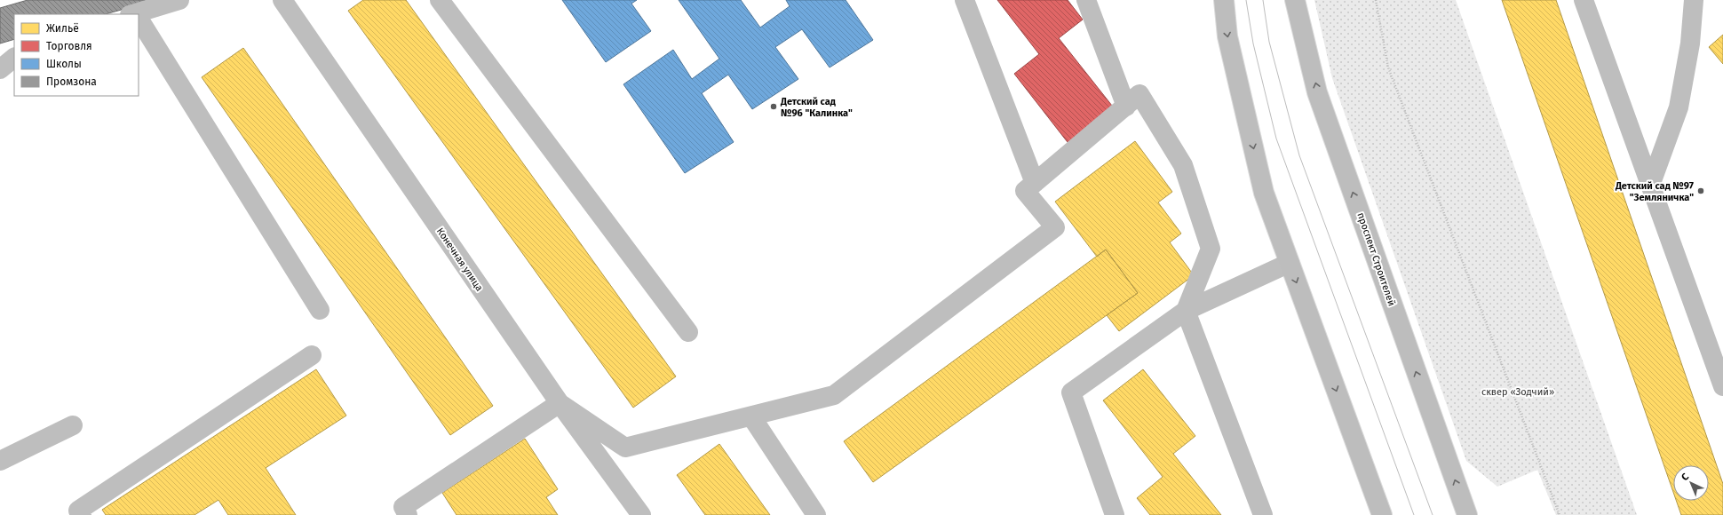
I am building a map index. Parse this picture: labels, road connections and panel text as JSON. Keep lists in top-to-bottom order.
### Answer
{
  "streets": {
    "main road": ["проспект Строителей"],
    "street": ["Конечная улица"]
  },
  "parks": ["сквер «Зодчий»"],
  "places": ["Детский сад №96 \"Калинка\"", "Детский сад №97 \"Земляничка\""],
  "legend": [
    "Жильё",
    "Торговля",
    "Школы",
    "Промзона"
  ],
  "north": "top left"
}
